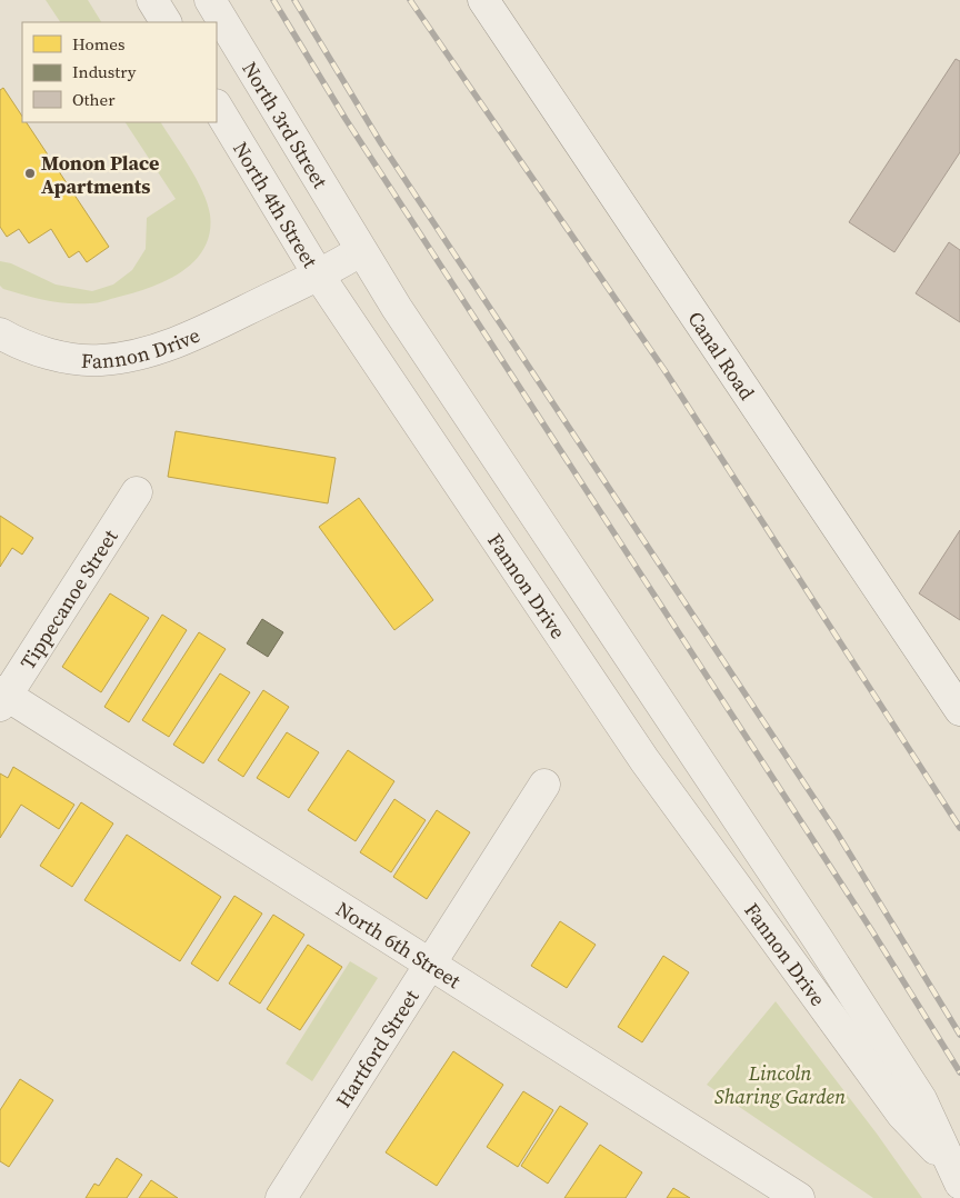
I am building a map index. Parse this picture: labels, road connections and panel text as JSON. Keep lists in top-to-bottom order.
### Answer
{
  "streets": {
    "street": [
      "North 3rd Street",
      "North 4th Street",
      "Fannon Drive",
      "Canal Road",
      "Tippecanoe Street",
      "North 6th Street",
      "Hartford Street"
    ]
  },
  "crossings": [
    ["North 3rd Street", "Fannon Drive"],
    ["North 4th Street", "Fannon Drive"],
    ["Tippecanoe Street", "North 6th Street"],
    ["North 6th Street", "Hartford Street"]
  ],
  "parks": ["Lincoln Sharing Garden"],
  "places": ["Monon Place Apartments"],
  "legend": ["Homes", "Industry", "Other"]
}
